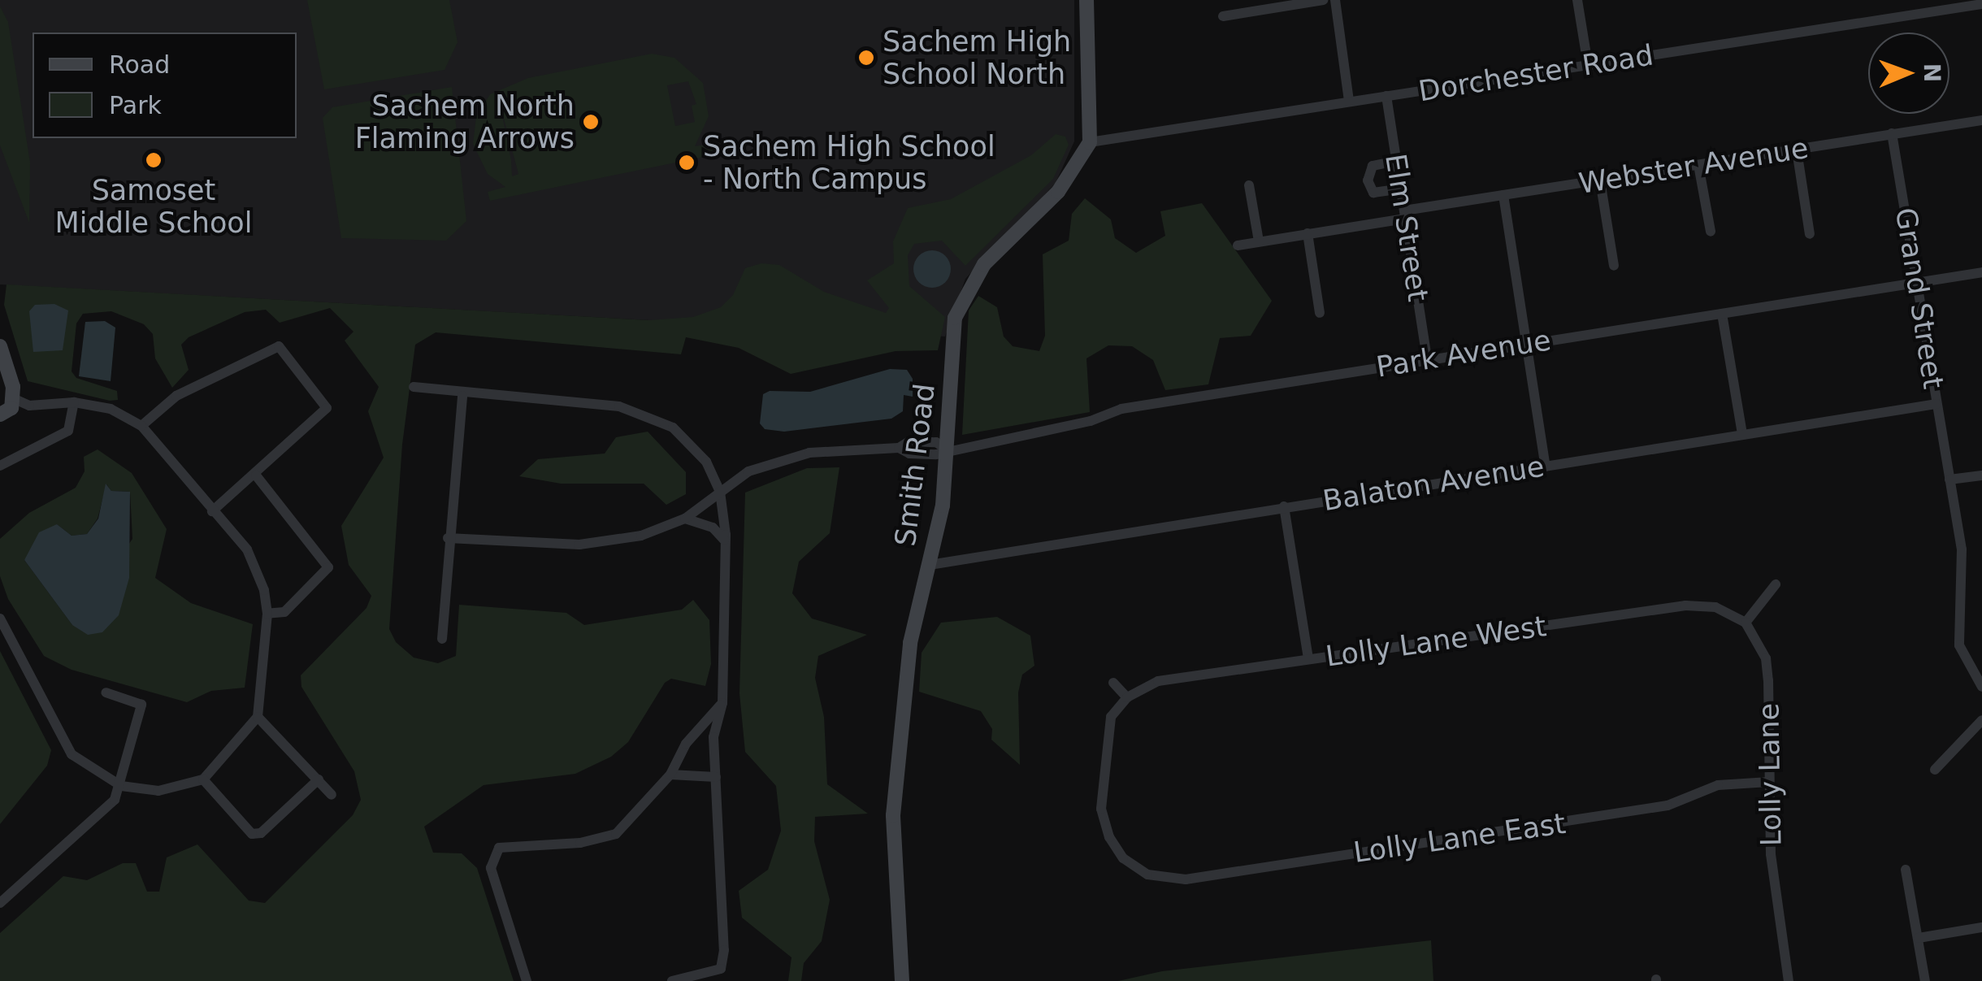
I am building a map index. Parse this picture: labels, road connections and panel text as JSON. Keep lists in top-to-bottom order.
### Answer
{
  "streets": {
    "street": [
      "Dorchester Road",
      "Webster Avenue",
      "Elm Street",
      "Grand Street",
      "Park Avenue",
      "Smith Road",
      "Balaton Avenue",
      "Lolly Lane West",
      "Lolly Lane",
      "Lolly Lane East"
    ]
  },
  "crossings": [
    ["Dorchester Road", "Elm Street"],
    ["Dorchester Road", "Smith Road"],
    ["Webster Avenue", "Elm Street"],
    ["Webster Avenue", "Grand Street"],
    ["Elm Street", "Park Avenue"],
    ["Grand Street", "Park Avenue"],
    ["Grand Street", "Balaton Avenue"],
    ["Park Avenue", "Smith Road"],
    ["Smith Road", "Balaton Avenue"],
    ["Lolly Lane West", "Lolly Lane"],
    ["Lolly Lane West", "Lolly Lane East"],
    ["Lolly Lane", "Lolly Lane East"]
  ],
  "places": [
    "Sachem High School North",
    "Sachem North Flaming Arrows",
    "Samoset Middle School",
    "Sachem High School - North Campus"
  ],
  "legend": ["Road", "Park"],
  "north": "right"
}
